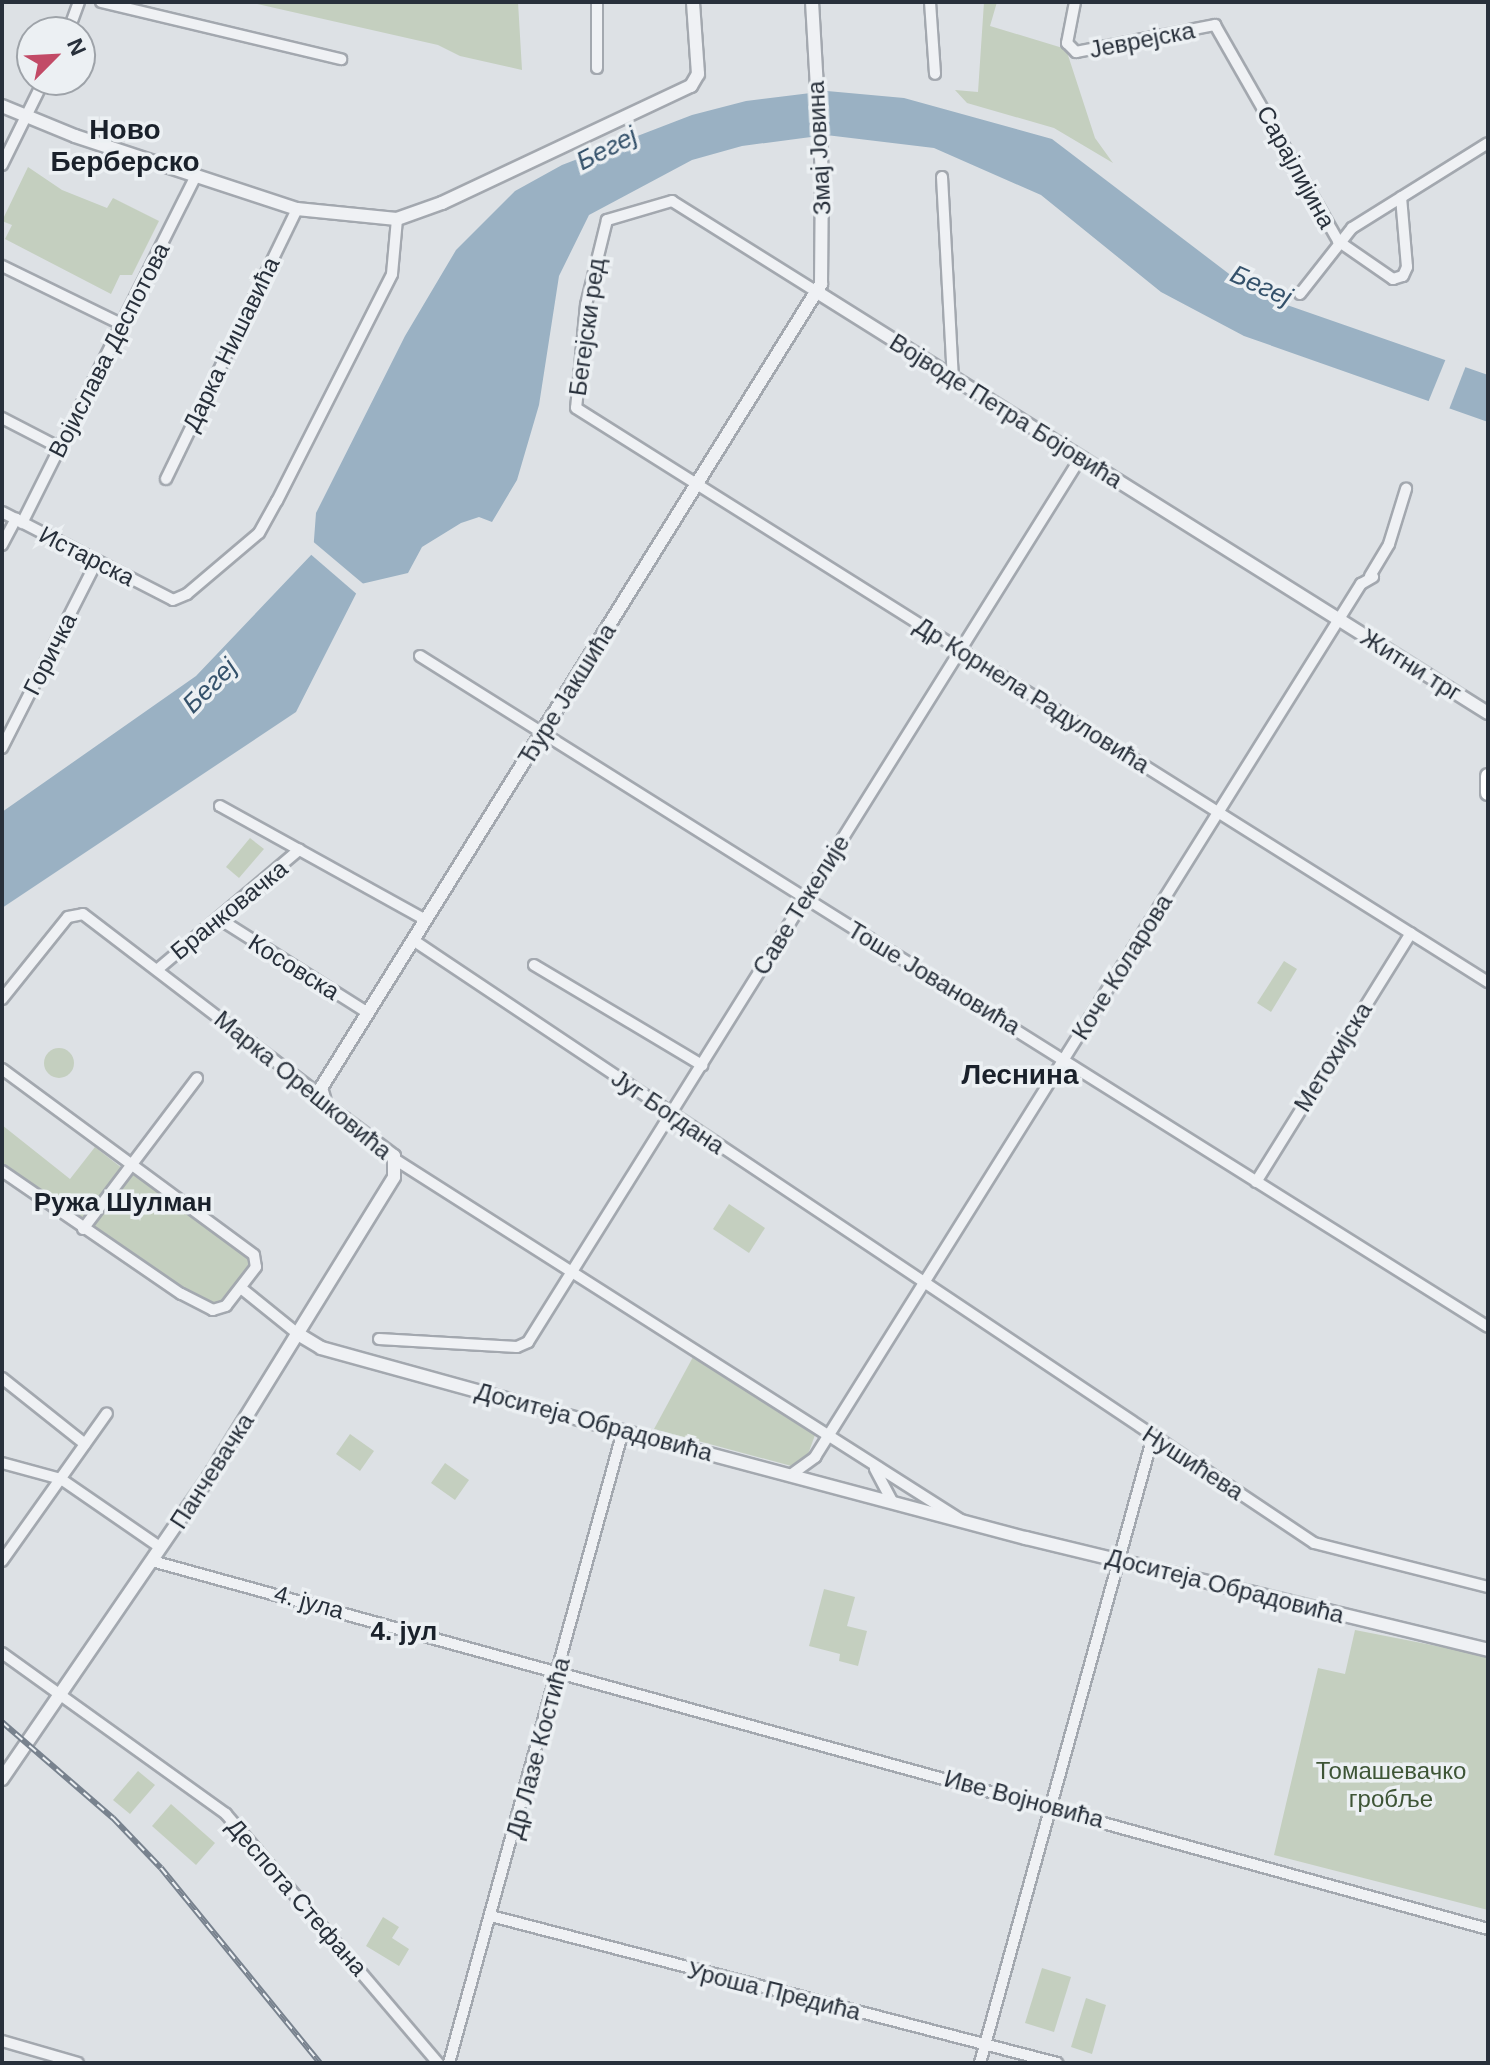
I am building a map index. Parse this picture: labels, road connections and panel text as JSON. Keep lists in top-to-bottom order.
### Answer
{
  "streets": {
    "street": [
      "Јеврејска",
      "Змај Јовина",
      "Сарајлијина",
      "Бегејски ред",
      "Дарка Нишавића",
      "Војислава Деспотова",
      "Војводе Петра Бојовића",
      "Истарска",
      "Горичка",
      "Житни трг",
      "Ђуре Јакшића",
      "Др Корнела Радуловића",
      "Саве Текелије",
      "Бранковачка",
      "Косовска",
      "Коче Коларова",
      "Тоше Јовановића",
      "Метохијска",
      "Марка Орешковића",
      "Југ Богдана",
      "Доситеја Обрадовића",
      "Нушићева",
      "Панчевачка",
      "4. јула",
      "Др Лазе Костића",
      "Иве Војновића",
      "Деспота Стефана",
      "Уроша Предића"
    ]
  },
  "crossings": [
    ["Јеврејска", "Сарајлијина"],
    ["Змај Јовина", "Војводе Петра Бојовића"],
    ["Змај Јовина", "Ђуре Јакшића"],
    ["Бегејски ред", "Војводе Петра Бојовића"],
    ["Бегејски ред", "Др Корнела Радуловића"],
    ["Војислава Деспотова", "Истарска"],
    ["Војводе Петра Бојовића", "Житни трг"],
    ["Војводе Петра Бојовића", "Ђуре Јакшића"],
    ["Војводе Петра Бојовића", "Саве Текелије"],
    ["Војводе Петра Бојовића", "Коче Коларова"],
    ["Истарска", "Горичка"],
    ["Житни трг", "Коче Коларова"],
    ["Ђуре Јакшића", "Др Корнела Радуловића"],
    ["Ђуре Јакшића", "Косовска"],
    ["Ђуре Јакшића", "Тоше Јовановића"],
    ["Ђуре Јакшића", "Марка Орешковића"],
    ["Ђуре Јакшића", "Југ Богдана"],
    ["Др Корнела Радуловића", "Саве Текелије"],
    ["Др Корнела Радуловића", "Коче Коларова"],
    ["Др Корнела Радуловића", "Метохијска"],
    ["Саве Текелије", "Тоше Јовановића"],
    ["Саве Текелије", "Марка Орешковића"],
    ["Саве Текелије", "Југ Богдана"],
    ["Бранковачка", "Косовска"],
    ["Бранковачка", "Марка Орешковића"],
    ["Коче Коларова", "Тоше Јовановића"],
    ["Коче Коларова", "Југ Богдана"],
    ["Коче Коларова", "Доситеја Обрадовића"],
    ["Коче Коларова", "Нушићева"],
    ["Тоше Јовановића", "Метохијска"],
    ["Марка Орешковића", "Панчевачка"],
    ["Југ Богдана", "Нушићева"],
    ["Доситеја Обрадовића", "Панчевачка"],
    ["Доситеја Обрадовића", "Др Лазе Костића"],
    ["Панчевачка", "4. јула"],
    ["Панчевачка", "Деспота Стефана"],
    ["4. јула", "Др Лазе Костића"],
    ["4. јула", "Иве Војновића"],
    ["Др Лазе Костића", "Иве Војновића"],
    ["Др Лазе Костића", "Уроша Предића"]
  ],
  "districts": [
    "Ново Берберско",
    "Леснина",
    "Ружа Шулман",
    "4. јул"
  ],
  "water": ["Бегеј"],
  "parks": ["Томашевачко гробље"],
  "north": "top right"
}
